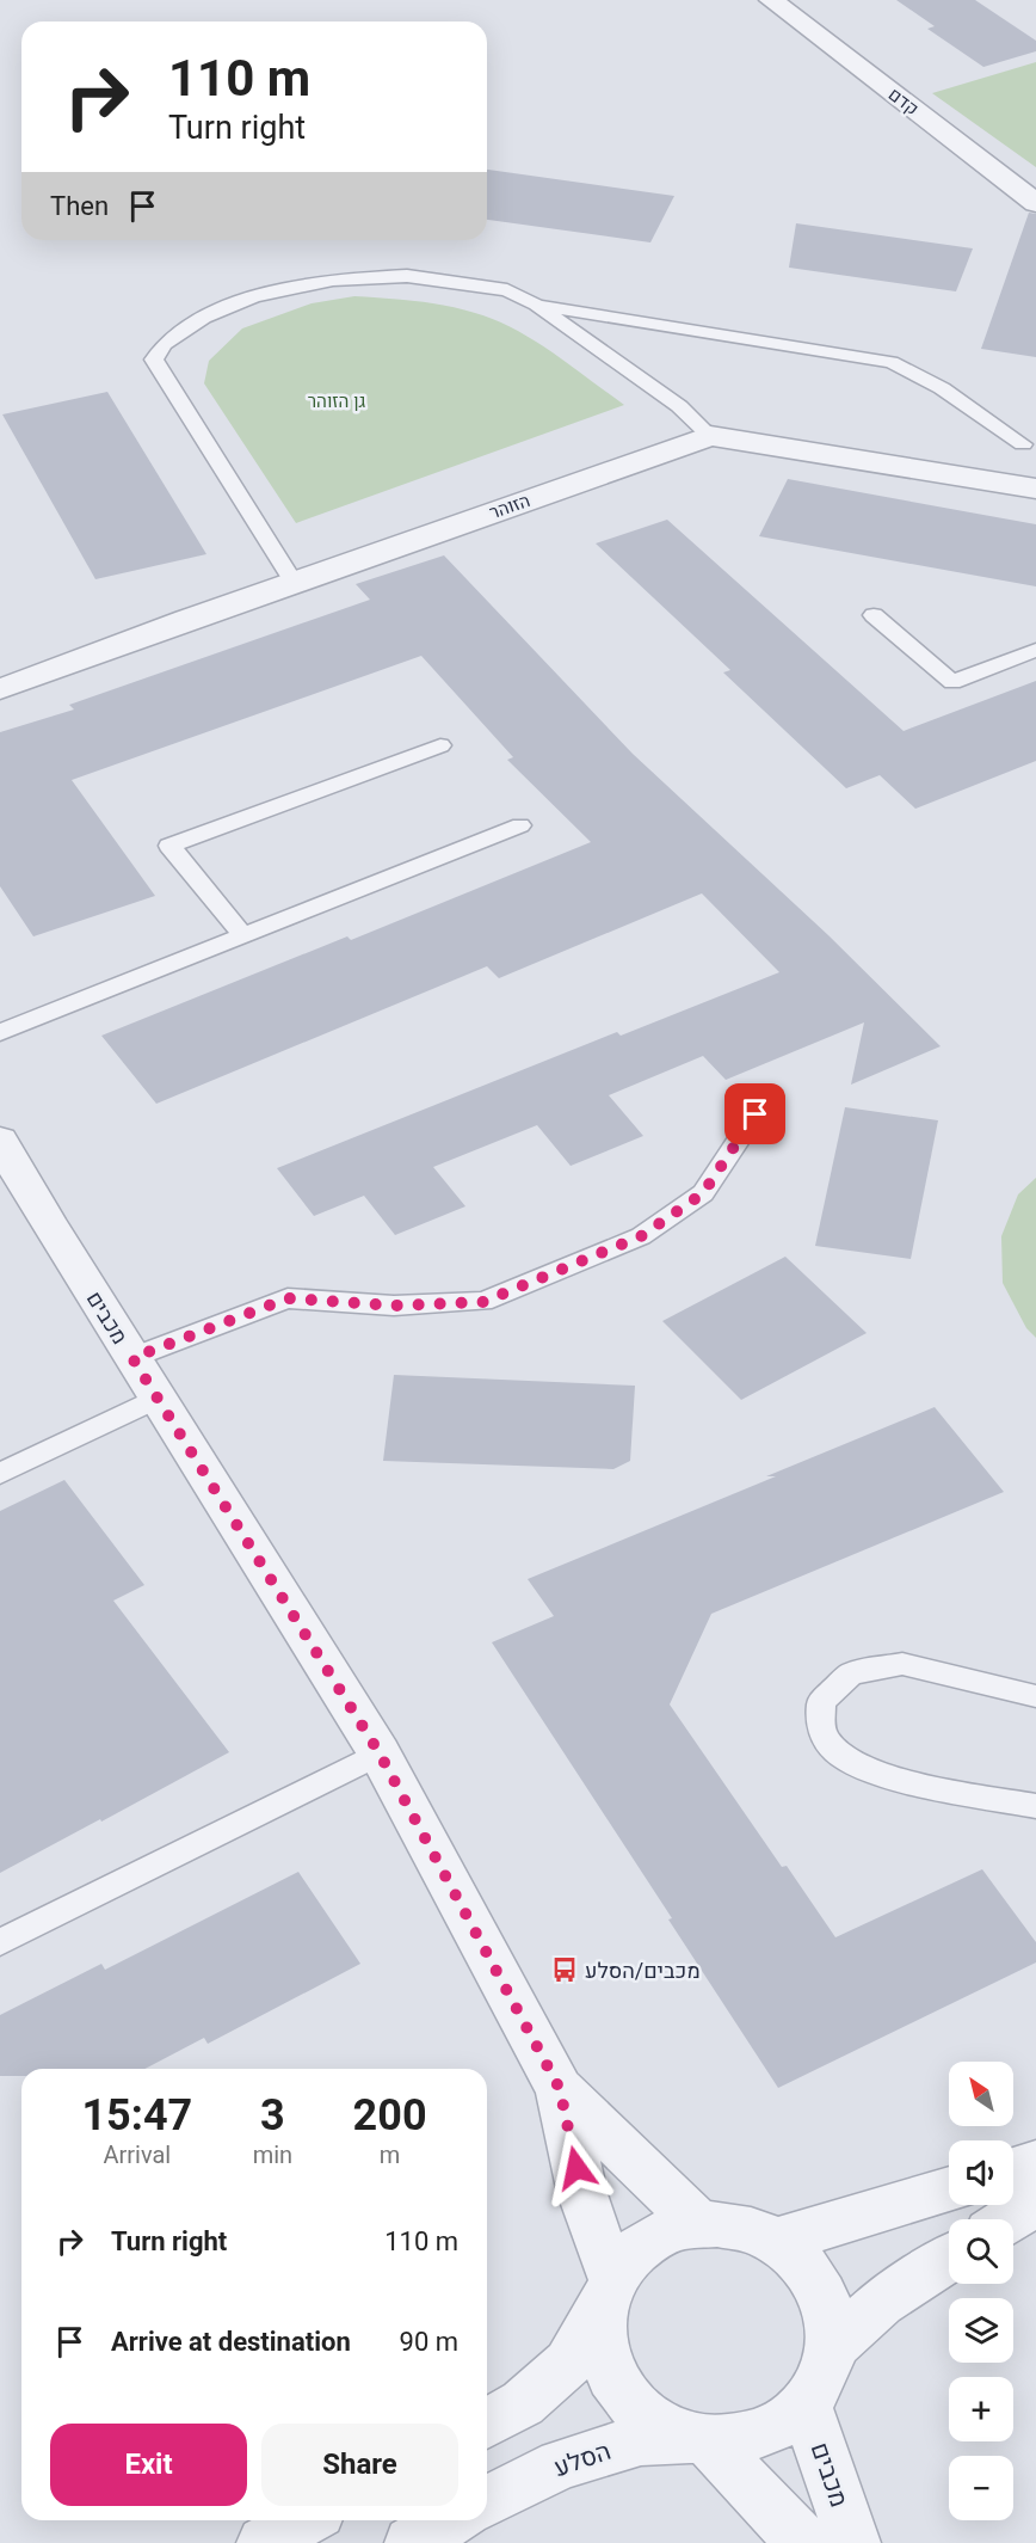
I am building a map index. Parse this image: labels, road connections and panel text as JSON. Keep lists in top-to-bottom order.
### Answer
{
  "streets": {
    "street": [
      "קדם",
      "הזוהר",
      "מכבים",
      "הסלע"
    ]
  },
  "crossings": [
    ["מכבים", "הסלע"]
  ],
  "parks": ["גן הזוהר"],
  "places": {
    "bus stop": ["מכבים/הסלע"]
  },
  "north": "top left",
  "page": {
    "turn": ["110 m", "Turn right"],
    "then": "Then",
    "map_buttons": ["+", "−"],
    "eta": [
      "15:47",
      "Arrival",
      "3",
      "min",
      "200",
      "m"
    ],
    "list": [
      {
        "name": "Turn right",
        "value": "110 m"
      },
      {
        "name": "Arrive at destination",
        "value": "90 m"
      }
    ],
    "buttons": ["Exit", "Share"]
  }
}
